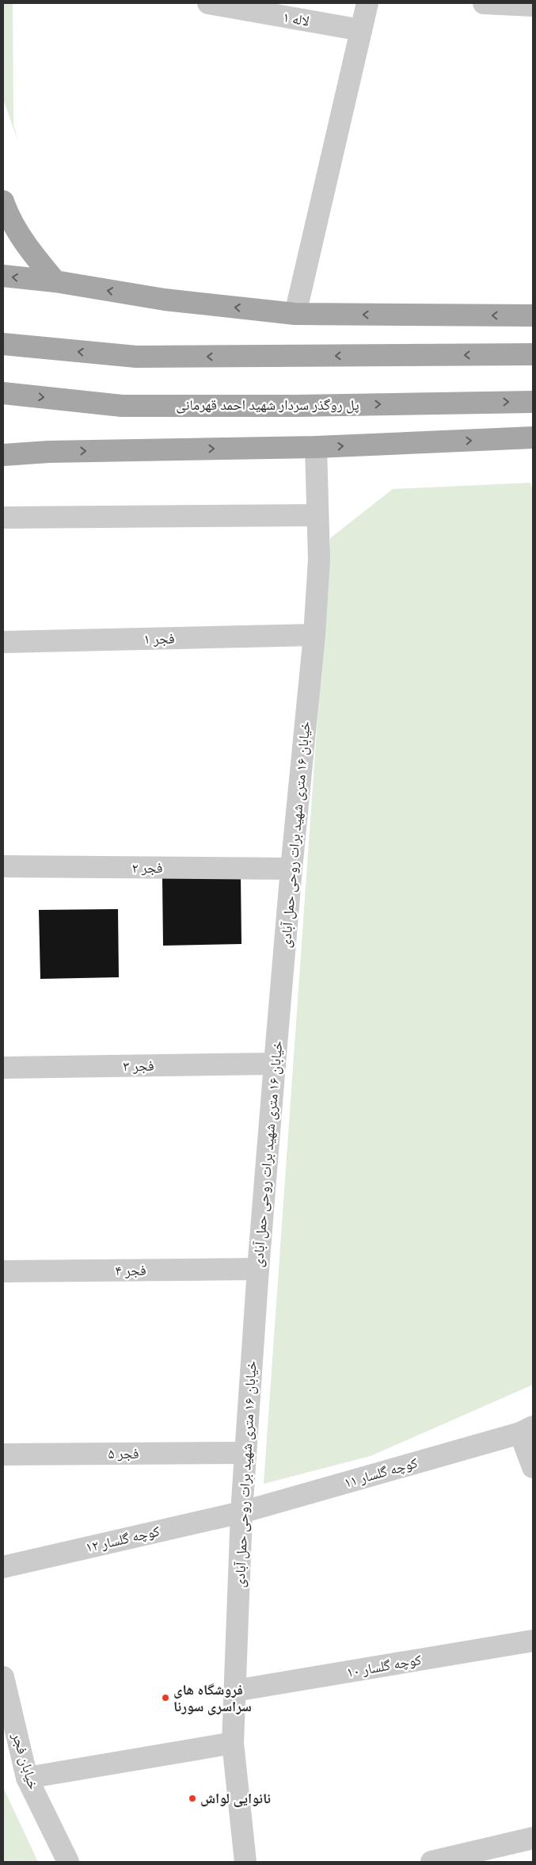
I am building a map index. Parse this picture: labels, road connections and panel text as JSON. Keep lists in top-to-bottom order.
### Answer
{
  "streets": {
    "main road": ["پل روگذر سردار شهید احمد قهرمانی"],
    "street": [
      "لاله ۱",
      "فجر ۱",
      "خیابان ۱۶ متری شهید برات روحی حمل آبادی",
      "فجر ۲",
      "فجر ۳",
      "فجر ۴",
      "فجر ۵",
      "کوچه گلسار ۱۱",
      "کوچه گلسار ۱۲",
      "کوچه گلسار ۱۰",
      "خیابان فجر"
    ]
  },
  "crossings": [
    ["فجر ۱", "خیابان ۱۶ متری شهید برات روحی حمل آبادی"],
    ["خیابان ۱۶ متری شهید برات روحی حمل آبادی", "فجر ۲"],
    ["خیابان ۱۶ متری شهید برات روحی حمل آبادی", "فجر ۳"],
    ["خیابان ۱۶ متری شهید برات روحی حمل آبادی", "فجر ۴"],
    ["خیابان ۱۶ متری شهید برات روحی حمل آبادی", "فجر ۵"],
    ["خیابان ۱۶ متری شهید برات روحی حمل آبادی", "کوچه گلسار ۱۱"],
    ["خیابان ۱۶ متری شهید برات روحی حمل آبادی", "کوچه گلسار ۱۲"],
    ["خیابان ۱۶ متری شهید برات روحی حمل آبادی", "کوچه گلسار ۱۰"],
    ["کوچه گلسار ۱۱", "کوچه گلسار ۱۲"]
  ],
  "places": ["فروشگاه های سراسری سورنا", "نانوایی لواش"]
}
